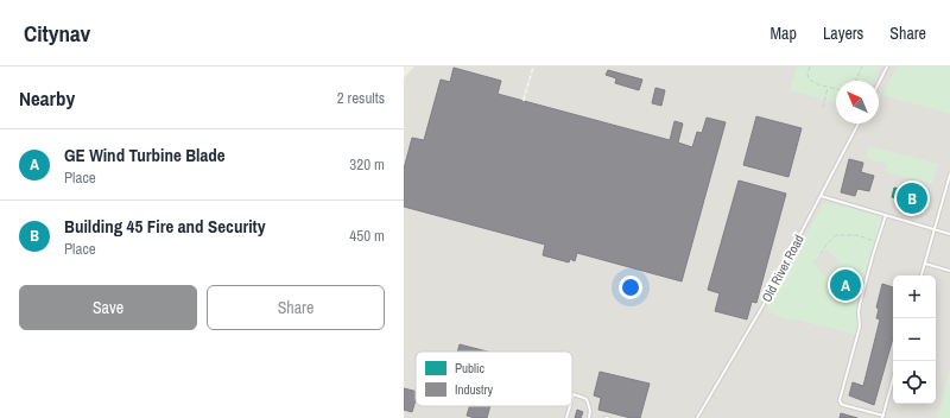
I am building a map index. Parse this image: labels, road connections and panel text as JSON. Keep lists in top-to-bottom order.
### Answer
{
  "streets": {
    "lane": ["Old River Road"]
  },
  "legend": ["Public", "Industry"],
  "north": "top left",
  "page": {
    "header": "Citynav",
    "nav": ["Map", "Layers", "Share"],
    "heading": ["Nearby", "2 results"],
    "list": [
      {
        "mark": "A",
        "name": "GE Wind Turbine Blade",
        "note": "Place",
        "value": "320 m"
      },
      {
        "mark": "B",
        "name": "Building 45 Fire and Security",
        "note": "Place",
        "value": "450 m"
      }
    ],
    "pins": ["B", "A"],
    "buttons": ["Save", "Share"],
    "map_buttons": ["+", "−"]
  }
}
